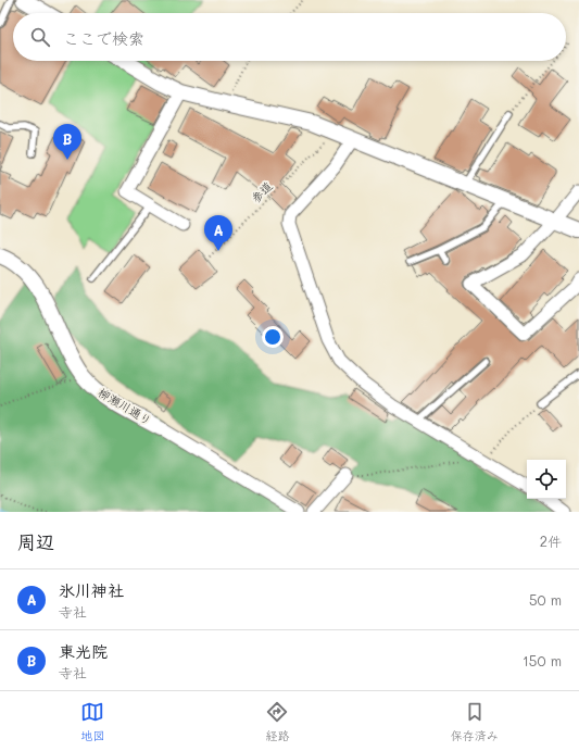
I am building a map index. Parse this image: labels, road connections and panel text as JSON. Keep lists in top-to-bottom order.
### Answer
{
  "streets": {
    "street": ["柳瀬川通り"],
    "path": ["参道"]
  },
  "page": {
    "search": "ここで検索",
    "pins": ["B", "A"],
    "heading": ["周辺", "2件"],
    "list": [
      {
        "mark": "A",
        "name": "氷川神社",
        "note": "寺社",
        "value": "50 m"
      },
      {
        "mark": "B",
        "name": "東光院",
        "note": "寺社",
        "value": "150 m"
      }
    ],
    "nav": ["地図", "経路", "保存済み"]
  }
}
